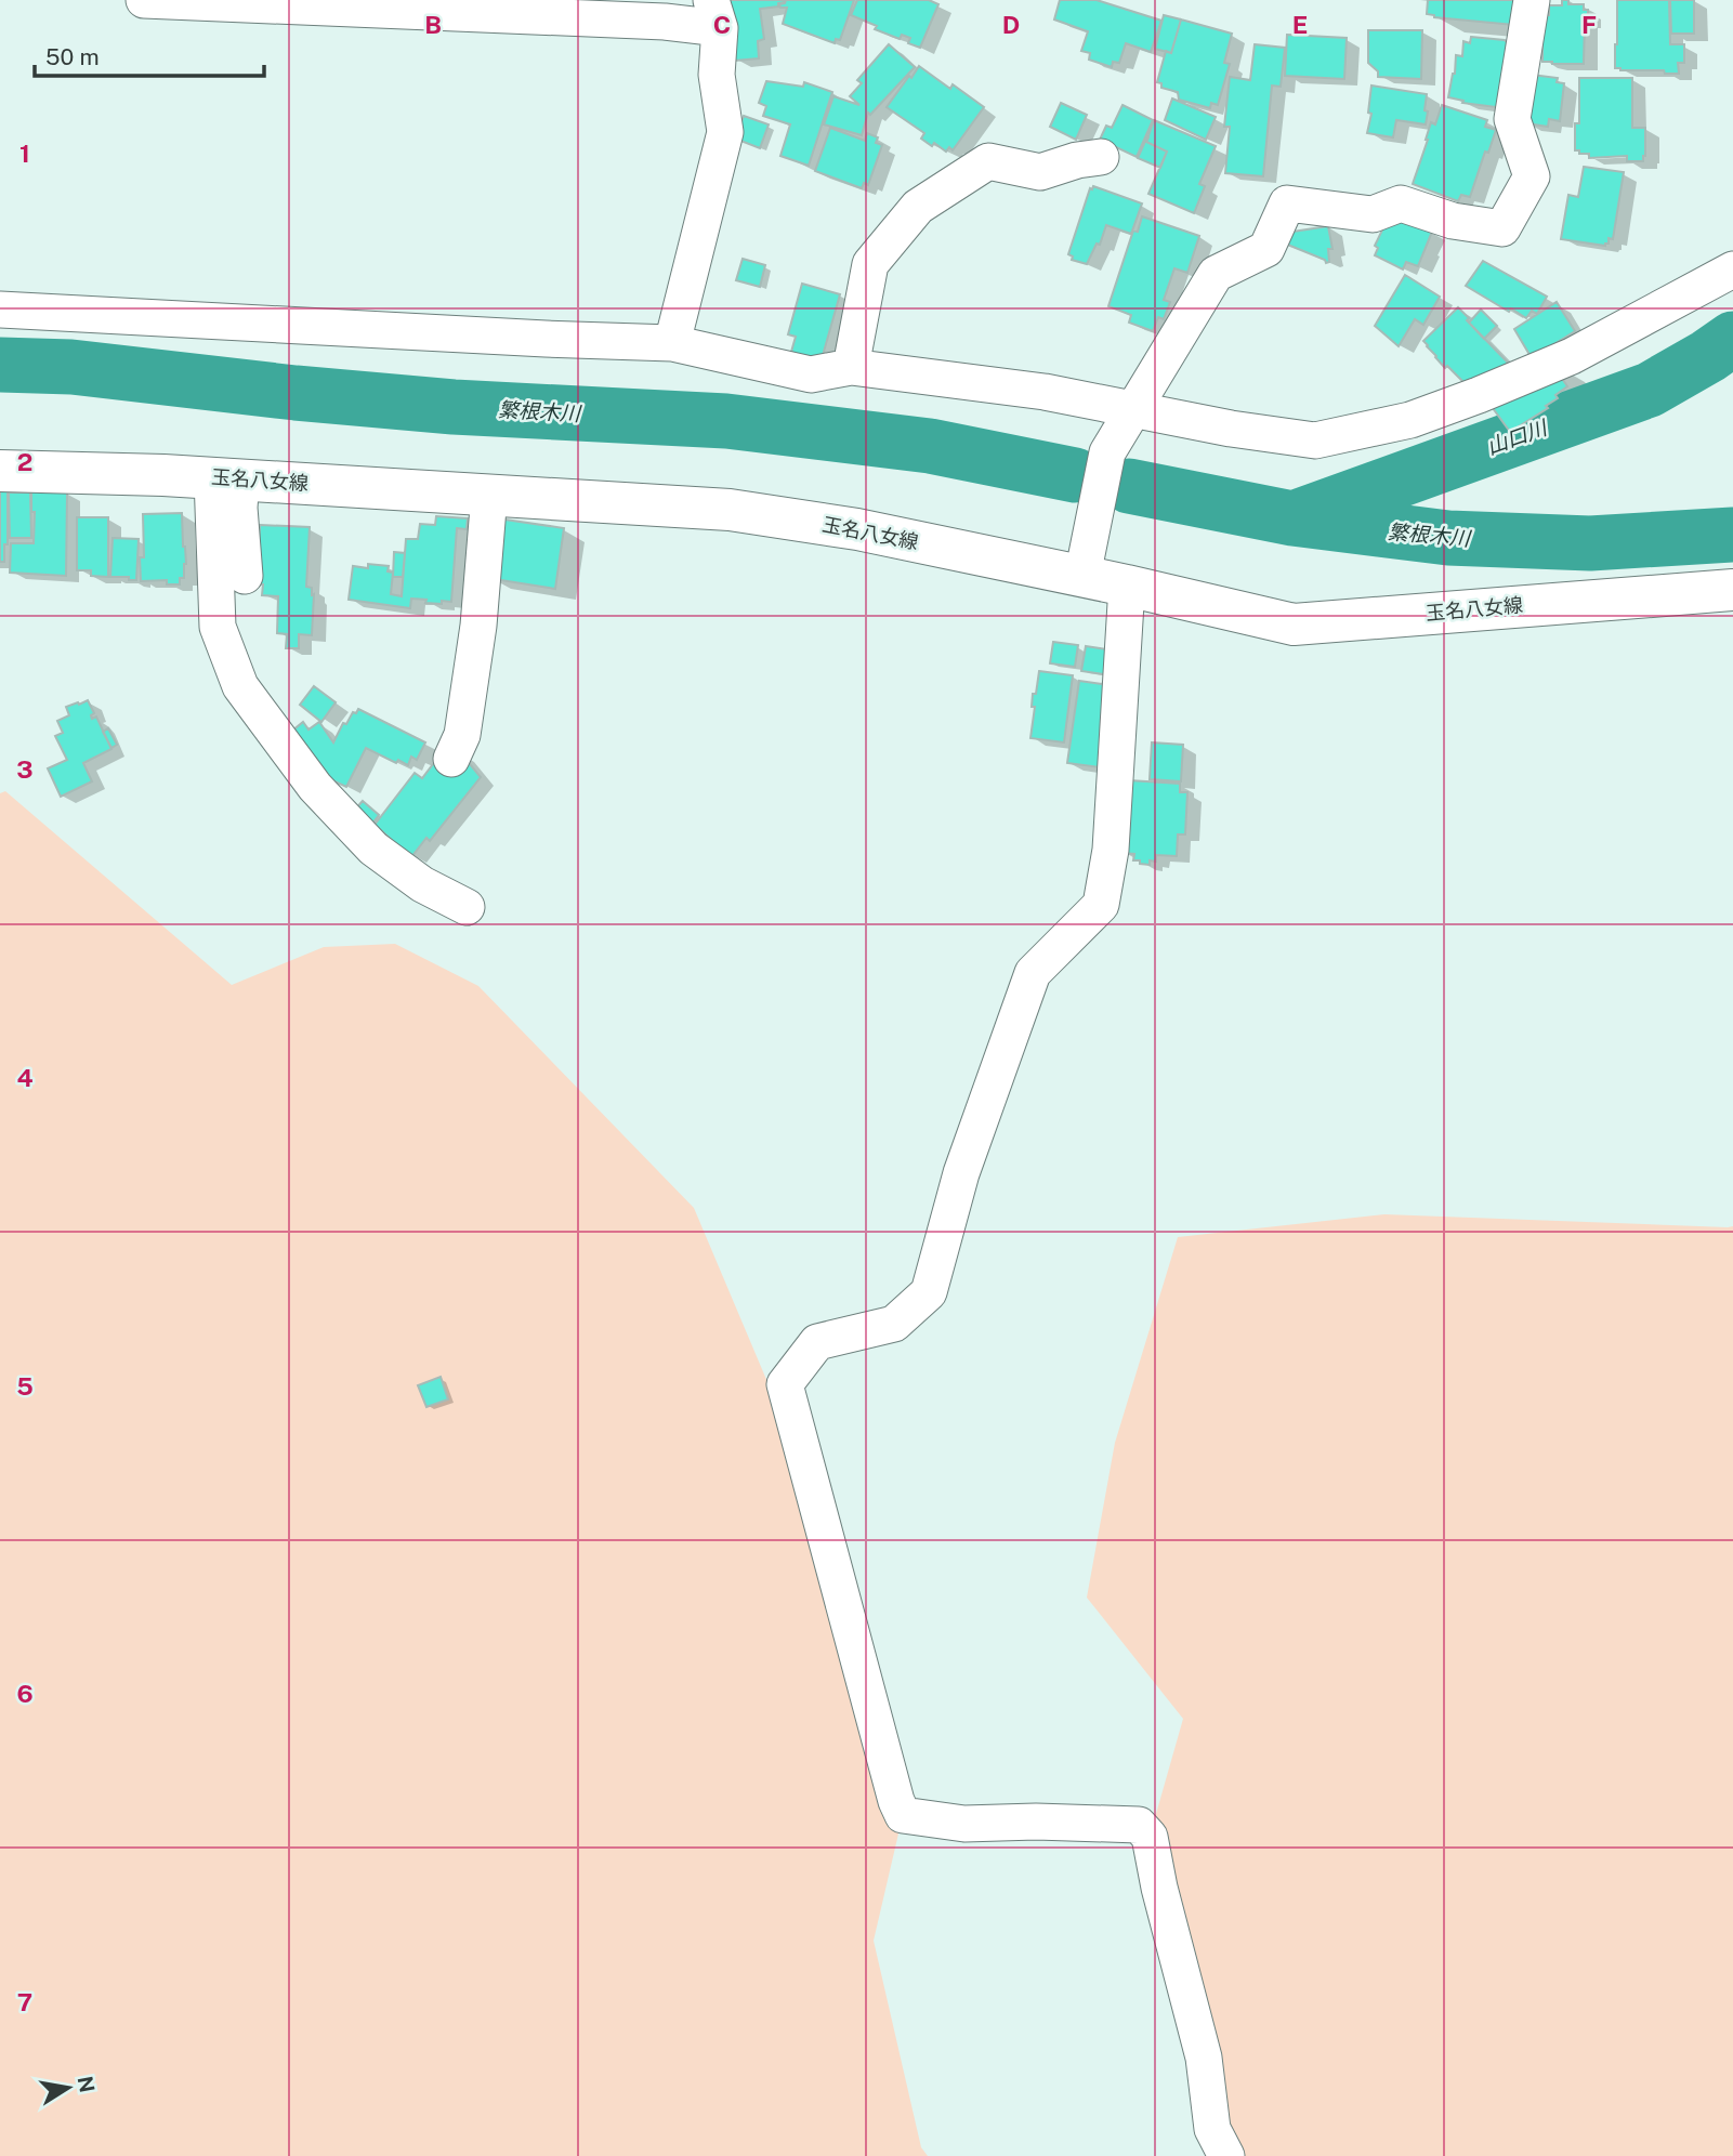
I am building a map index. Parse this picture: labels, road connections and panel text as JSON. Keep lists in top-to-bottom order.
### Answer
{
  "streets": {
    "main road": ["玉名八女線"]
  },
  "water": ["繁根木川", "山口川"],
  "scale_bar": "50 m",
  "north": "right",
  "grid": {
    "columns": [
      "B",
      "C",
      "D",
      "E",
      "F"
    ],
    "rows": [
      "1",
      "2",
      "3",
      "4",
      "5",
      "6",
      "7"
    ]
  }
}
